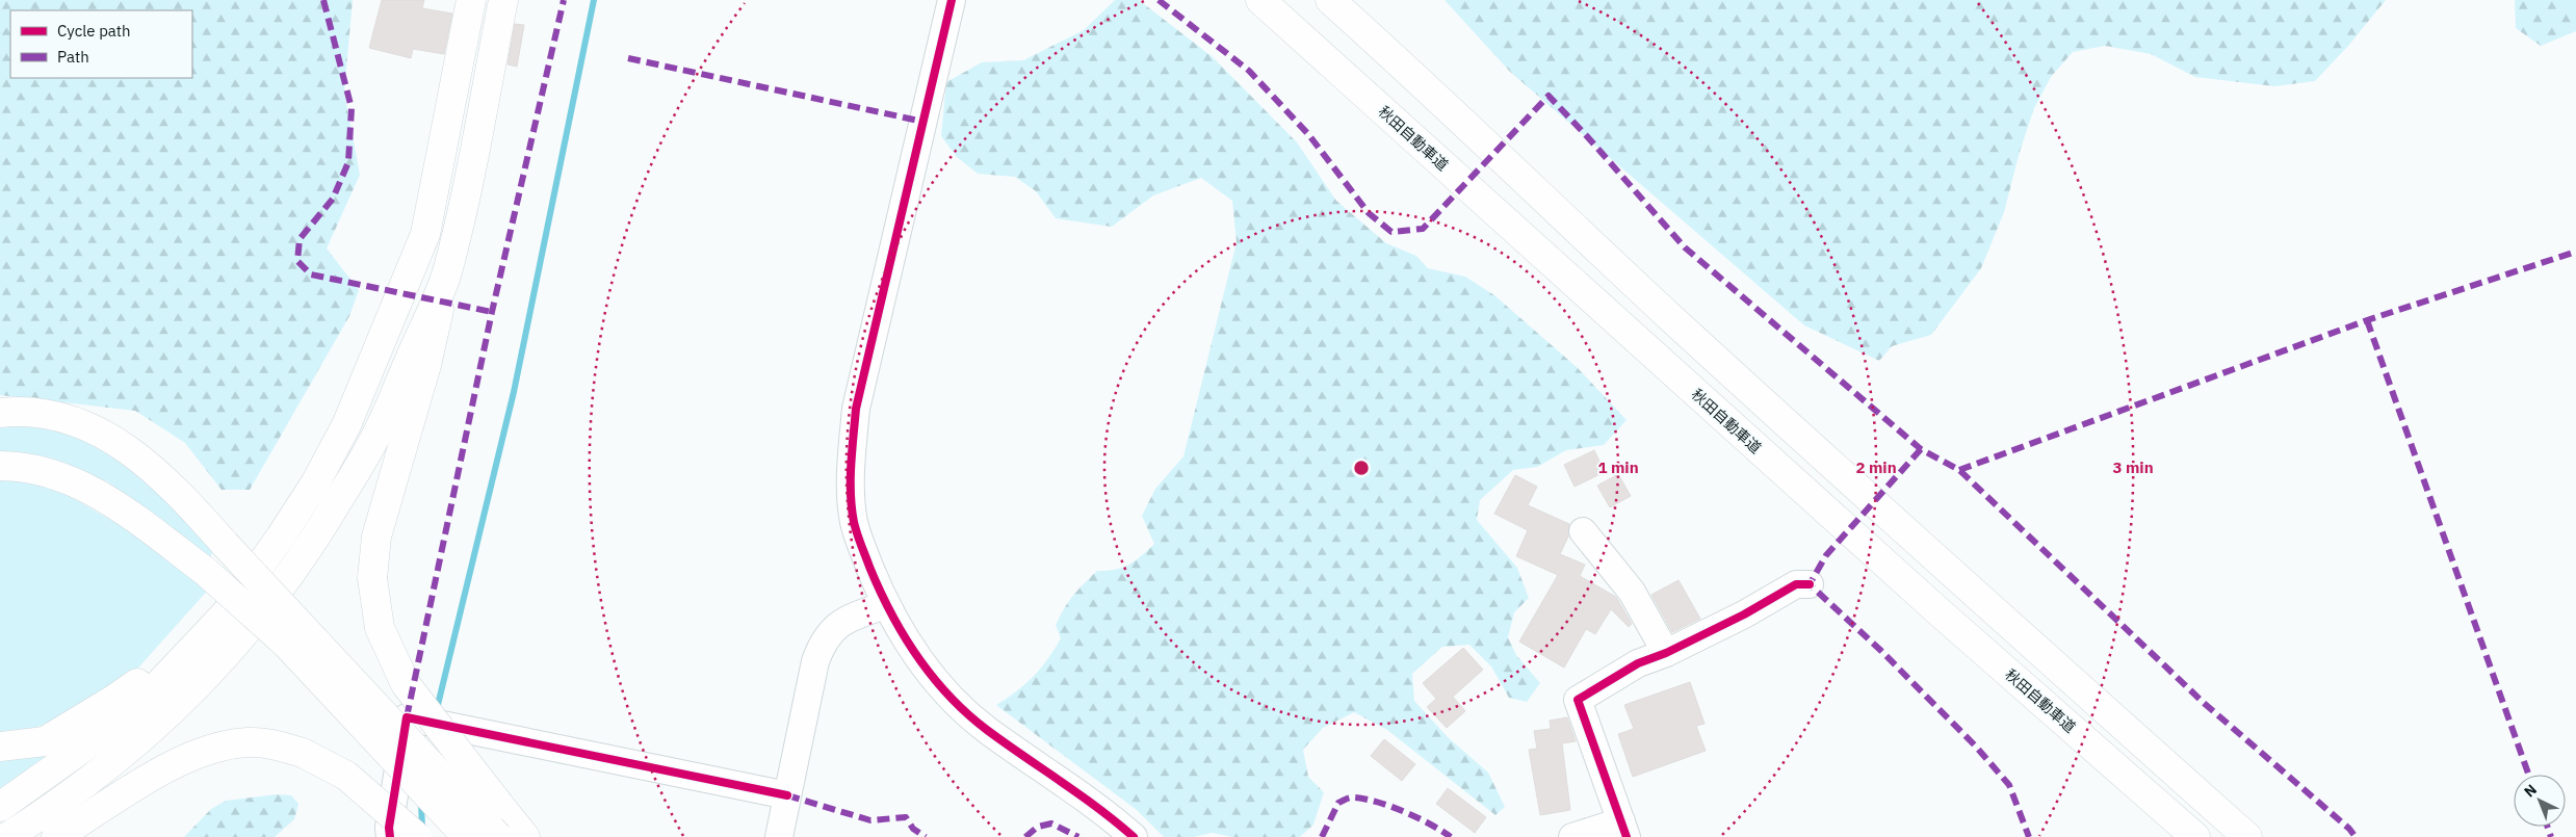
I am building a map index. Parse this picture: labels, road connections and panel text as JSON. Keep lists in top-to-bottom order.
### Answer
{
  "streets": {
    "main road": ["秋田自動車道"]
  },
  "legend": ["Cycle path", "Path"],
  "north": "top left",
  "rings": ["1 min", "2 min", "3 min"]
}
